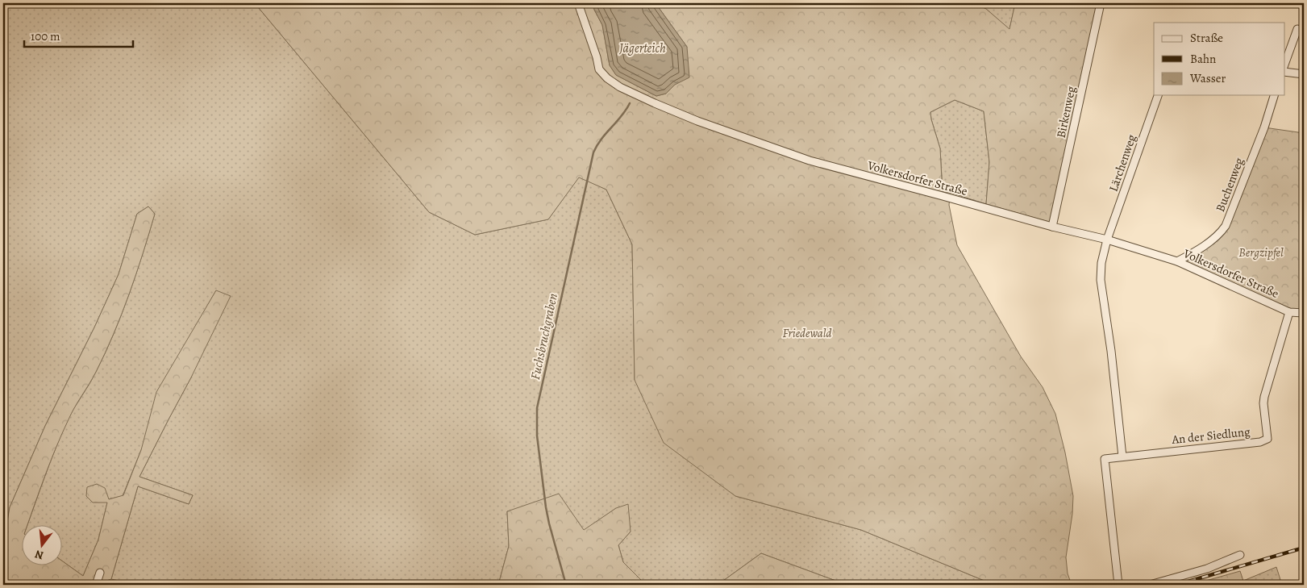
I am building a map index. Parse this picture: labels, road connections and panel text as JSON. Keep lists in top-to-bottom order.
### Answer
{
  "streets": {
    "street": [
      "Birkenweg",
      "Lärchenweg",
      "Volkersdorfer Straße",
      "Buchenweg",
      "An der Siedlung"
    ]
  },
  "crossings": [
    ["Birkenweg", "Volkersdorfer Straße"],
    ["Lärchenweg", "Volkersdorfer Straße"],
    ["Volkersdorfer Straße", "Buchenweg"],
    ["Volkersdorfer Straße", "An der Siedlung"]
  ],
  "water": ["Jägerteich", "Fuchsbruchgraben"],
  "parks": ["Bergzipfel", "Friedewald"],
  "legend": ["Straße", "Bahn", "Wasser"],
  "scale_bar": "100 m",
  "north": "bottom"
}
